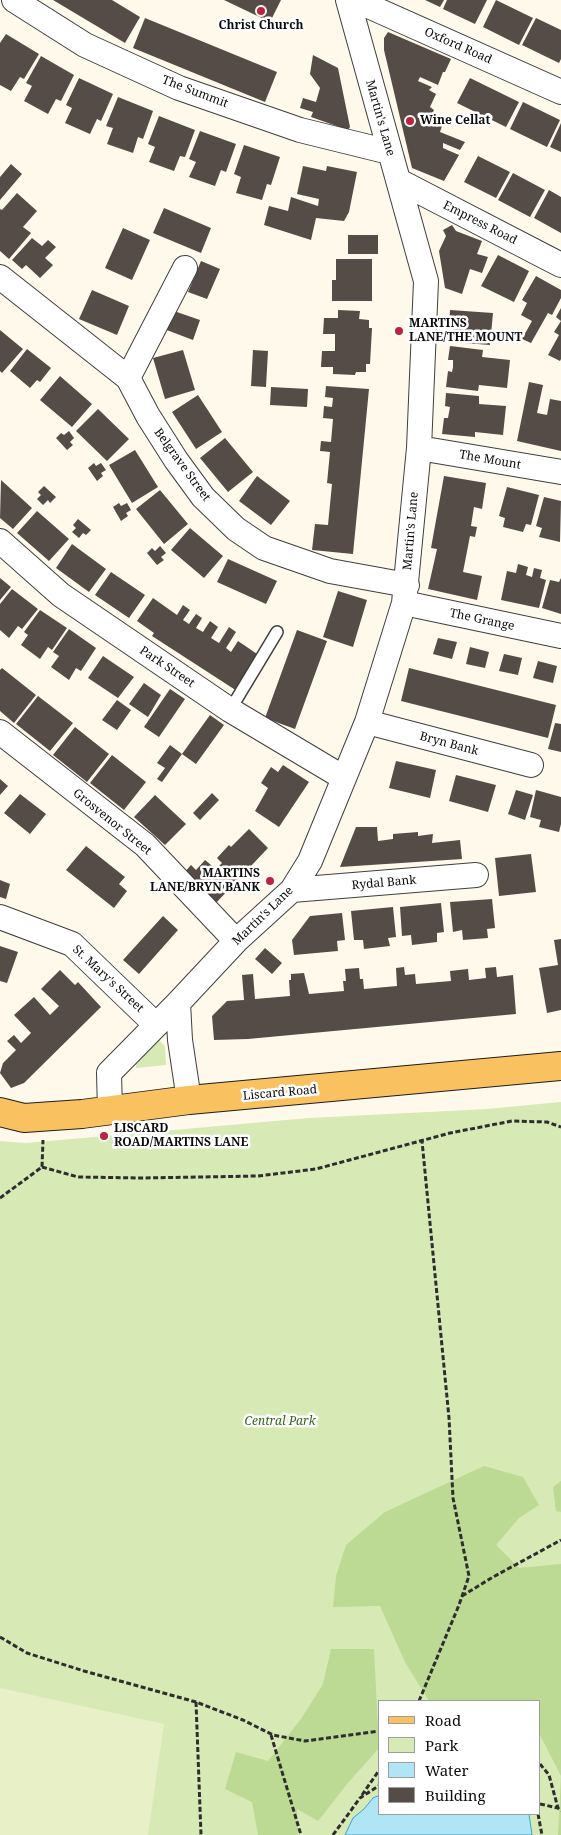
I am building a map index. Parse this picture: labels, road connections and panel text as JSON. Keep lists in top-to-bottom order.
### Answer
{
  "streets": {
    "main road": ["Liscard Road"],
    "street": [
      "Oxford Road",
      "The Summit",
      "Martin's Lane",
      "Empress Road",
      "The Mount",
      "Belgrave Street",
      "The Grange",
      "Park Street",
      "Bryn Bank",
      "Grosvenor Street",
      "Rydal Bank",
      "St. Mary's Street"
    ]
  },
  "crossings": [
    ["The Summit", "Martin's Lane"],
    ["Martin's Lane", "Empress Road"],
    ["Martin's Lane", "The Mount"],
    ["Martin's Lane", "Belgrave Street"],
    ["Martin's Lane", "The Grange"],
    ["Martin's Lane", "Park Street"],
    ["Martin's Lane", "Bryn Bank"],
    ["Martin's Lane", "Grosvenor Street"],
    ["Martin's Lane", "Rydal Bank"],
    ["Martin's Lane", "St. Mary's Street"],
    ["Martin's Lane", "Liscard Road"],
    ["Belgrave Street", "The Grange"]
  ],
  "parks": ["Central Park"],
  "places": [
    "Christ Church",
    "Wine Cellat",
    "MARTINS LANE/THE MOUNT",
    "MARTINS LANE/BRYN BANK",
    "LISCARD ROAD/MARTINS LANE"
  ],
  "legend": [
    "Road",
    "Park",
    "Water",
    "Building"
  ]
}
